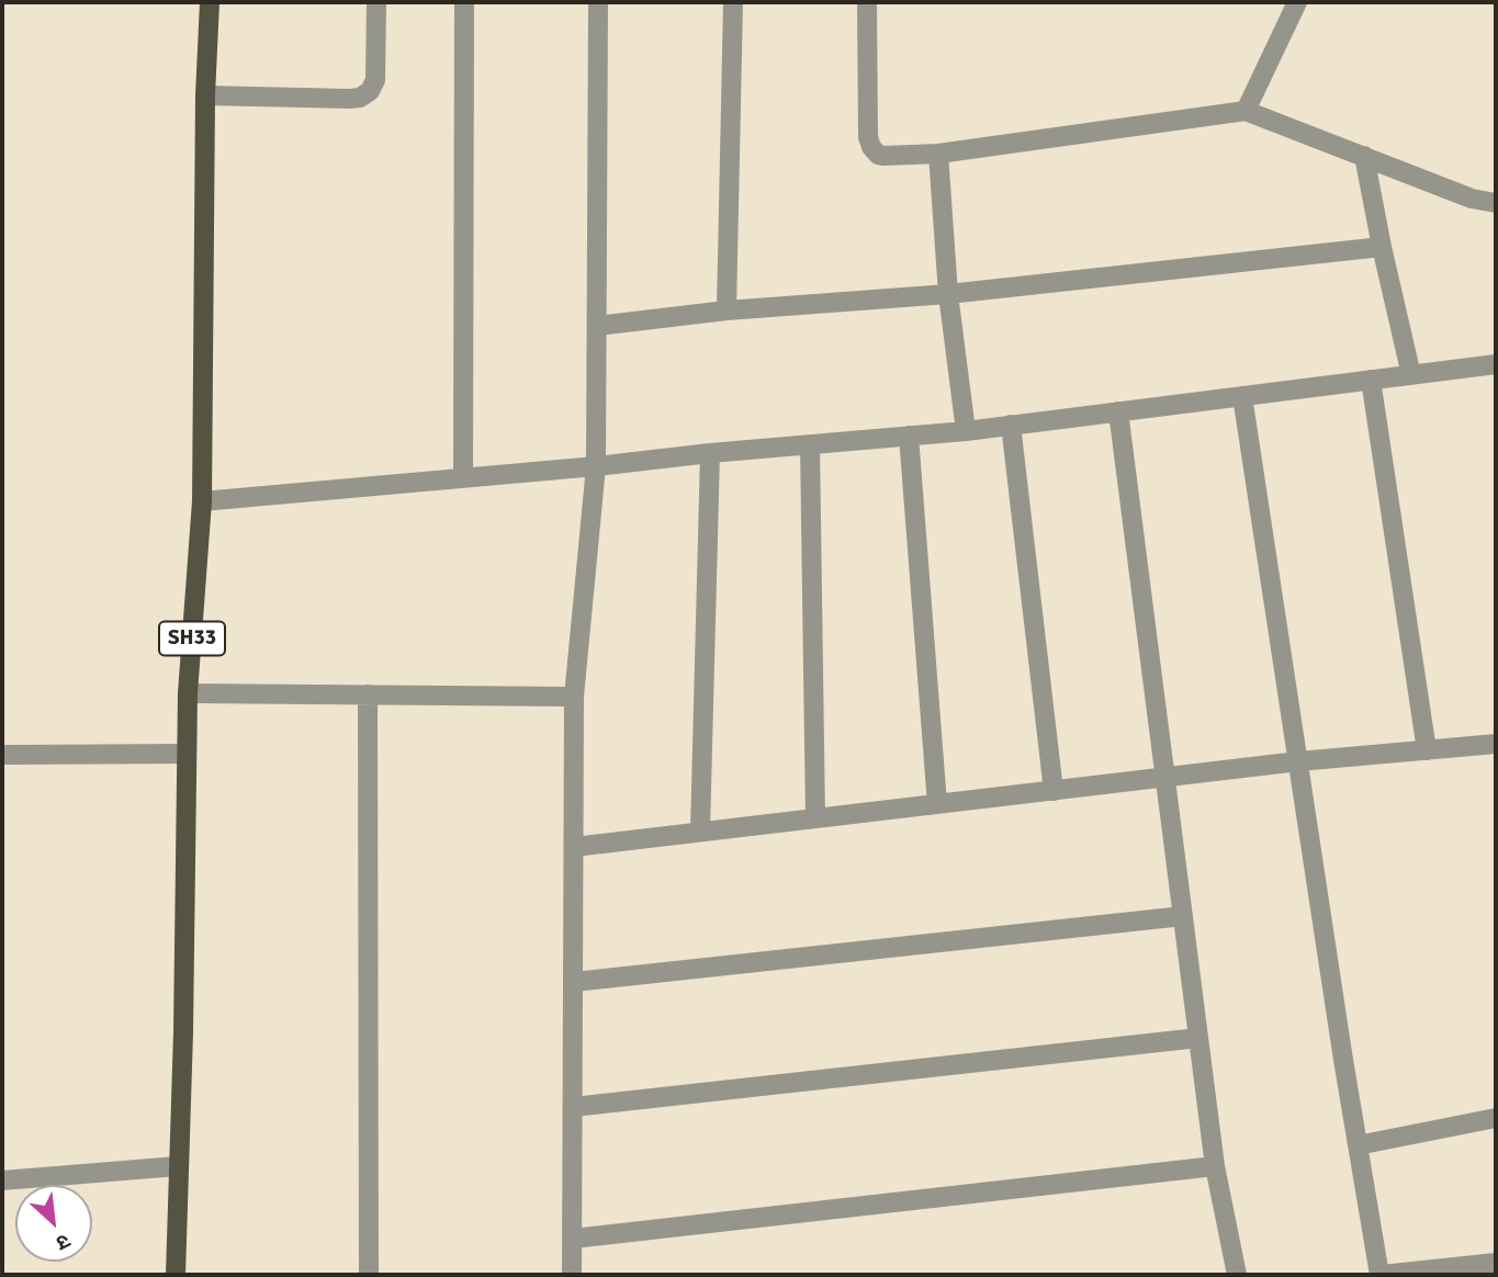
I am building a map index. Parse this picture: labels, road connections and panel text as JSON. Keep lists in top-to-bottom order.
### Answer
{
  "streets": {
    "main road": ["SH33"]
  },
  "north": "bottom right"
}
